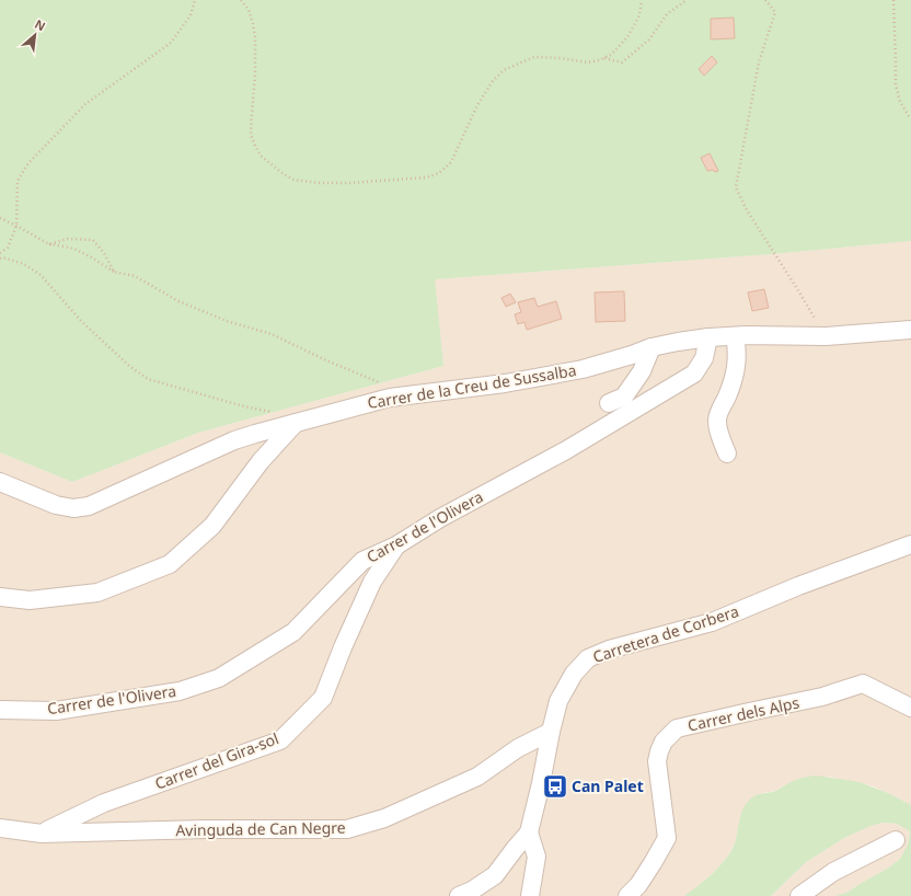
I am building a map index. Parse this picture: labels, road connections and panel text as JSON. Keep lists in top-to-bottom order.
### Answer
{
  "streets": {
    "street": [
      "Carrer de la Creu de Sussalba",
      "Carrer de l'Olivera",
      "Carretera de Corbera",
      "Carrer dels Alps",
      "Carrer del Gira-sol",
      "Avinguda de Can Negre"
    ]
  },
  "crossings": [
    ["Carrer de la Creu de Sussalba", "Carrer de l'Olivera"],
    ["Carrer de l'Olivera", "Carrer del Gira-sol"],
    ["Carretera de Corbera", "Avinguda de Can Negre"],
    ["Carrer del Gira-sol", "Avinguda de Can Negre"]
  ],
  "places": {
    "bus stop": ["Can Palet"]
  },
  "north": "top right"
}
